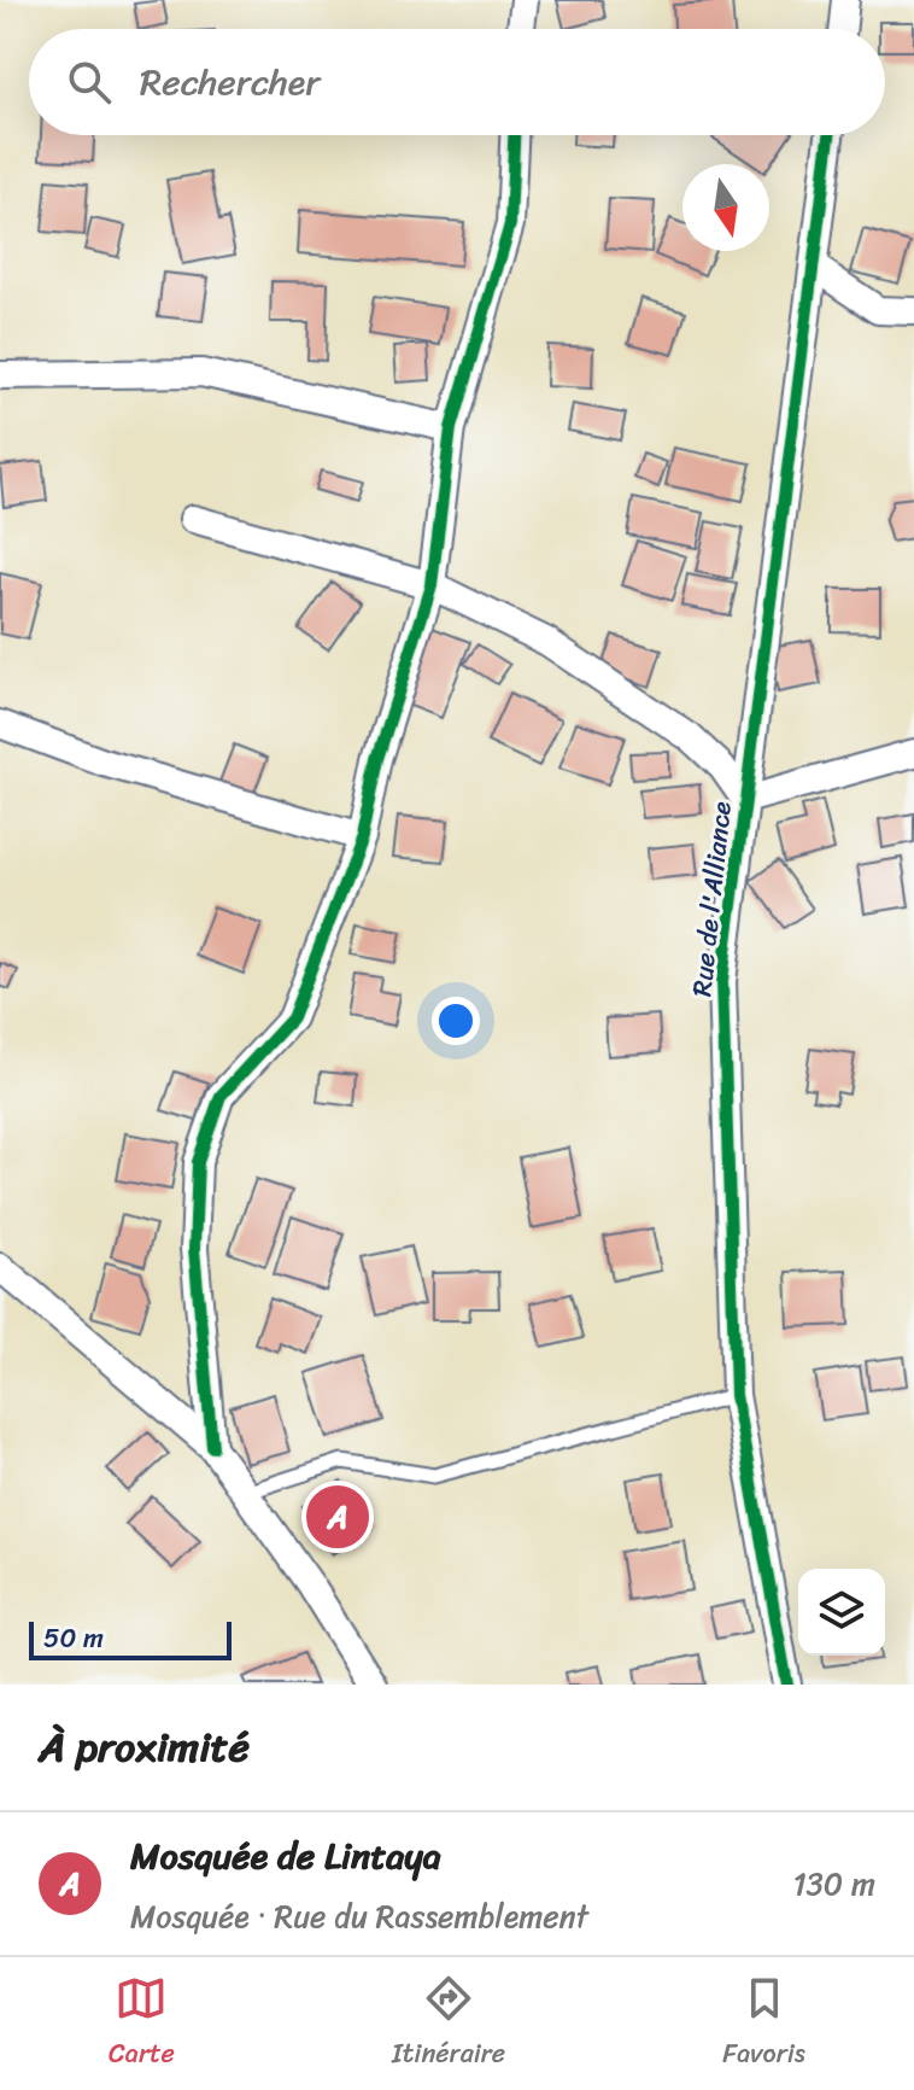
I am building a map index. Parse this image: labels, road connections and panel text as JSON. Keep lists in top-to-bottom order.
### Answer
{
  "streets": {
    "street": ["Rue de l'Alliance"]
  },
  "scale_bar": "50 m",
  "north": "bottom",
  "page": {
    "search": "Rechercher",
    "pins": "A",
    "scale": "50 m",
    "heading": "À proximité",
    "list": [
      {
        "mark": "A",
        "name": "Mosquée de Lintaya",
        "note": "Mosquée · Rue du Rassemblement",
        "value": "130 m"
      }
    ],
    "nav": ["Carte", "Itinéraire", "Favoris"]
  }
}
